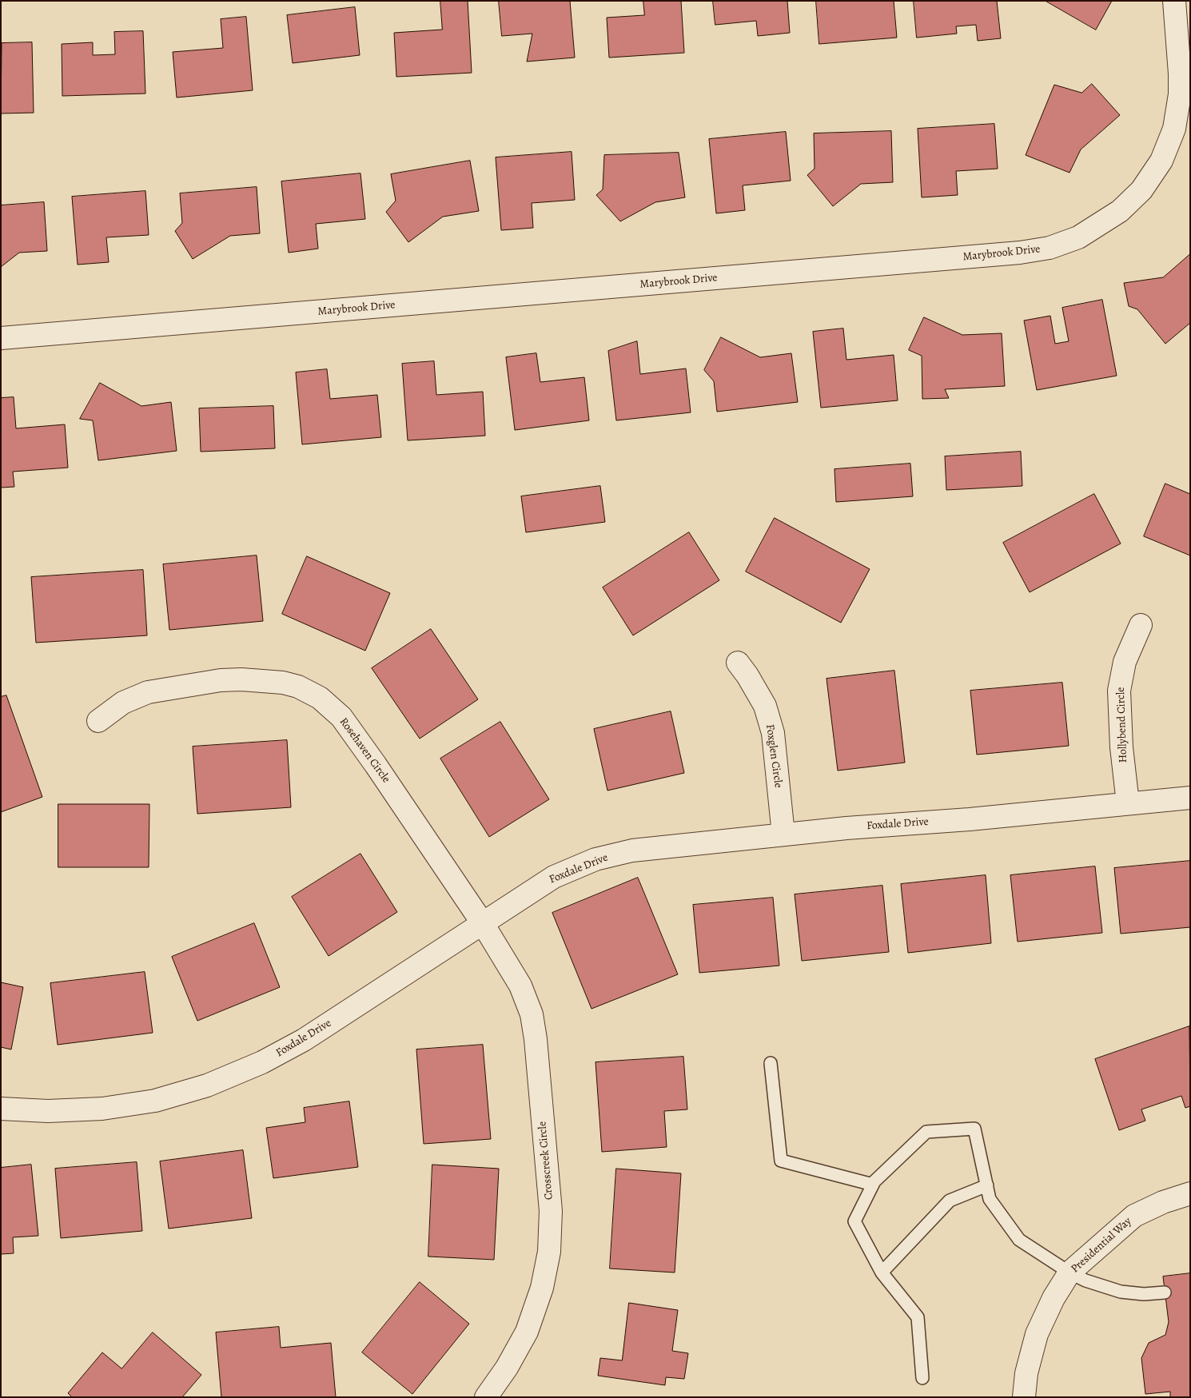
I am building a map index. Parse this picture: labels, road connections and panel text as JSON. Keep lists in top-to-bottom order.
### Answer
{
  "streets": {
    "street": [
      "Marybrook Drive",
      "Hollybend Circle",
      "Rosehaven Circle",
      "Foxglen Circle",
      "Foxdale Drive",
      "Crosscreek Circle",
      "Presidential Way"
    ]
  },
  "crossings": [
    ["Hollybend Circle", "Foxdale Drive"],
    ["Rosehaven Circle", "Foxdale Drive"],
    ["Rosehaven Circle", "Crosscreek Circle"],
    ["Foxglen Circle", "Foxdale Drive"],
    ["Foxdale Drive", "Crosscreek Circle"]
  ]
}
